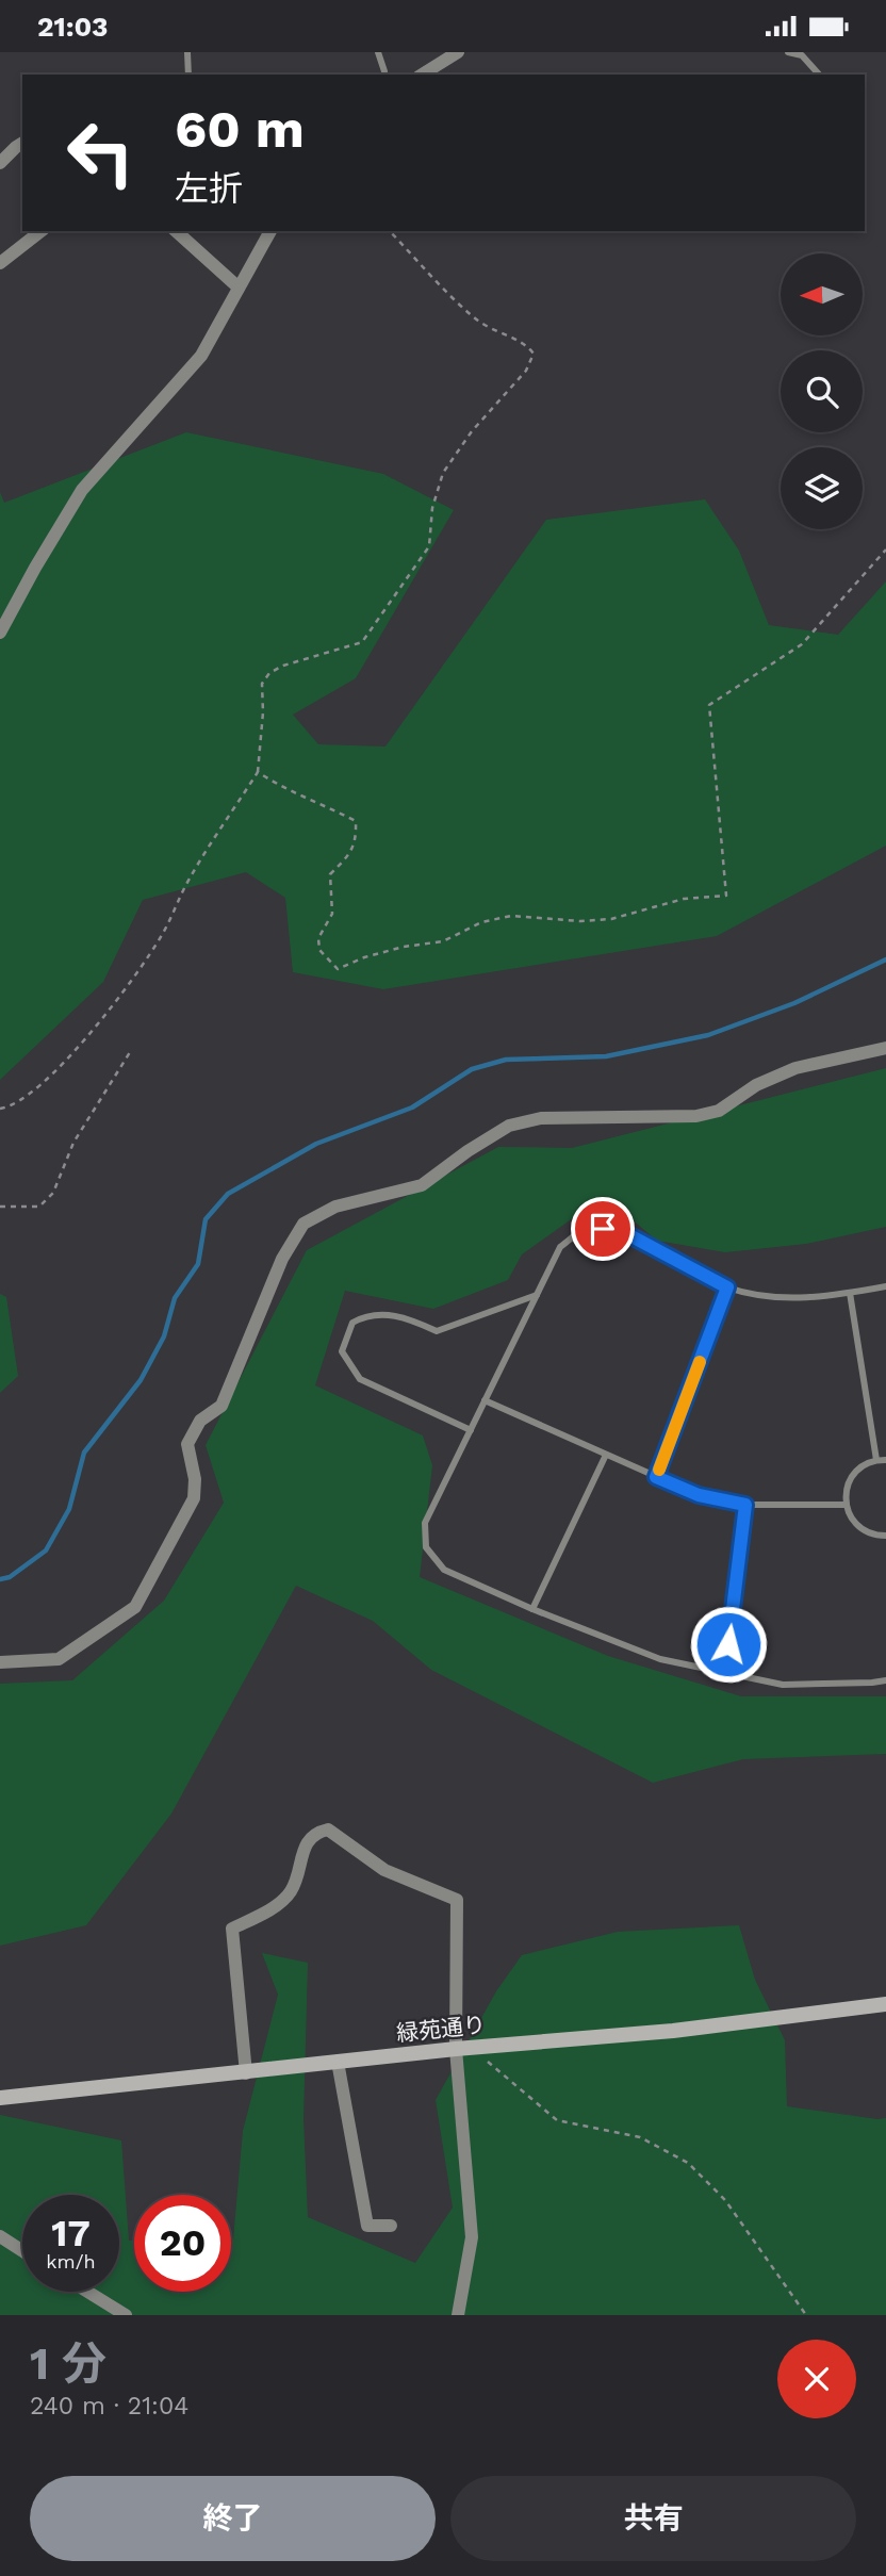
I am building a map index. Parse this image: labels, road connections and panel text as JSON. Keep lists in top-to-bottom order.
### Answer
{
  "streets": {
    "street": ["緑苑通り"]
  },
  "north": "left",
  "page": {
    "status": "21:03",
    "turn": ["60 m", "左折"],
    "speed": "17 km/h",
    "limit": "20",
    "heading": ["1 分", "240 m · 21:04"],
    "buttons": ["終了", "共有"]
  }
}
